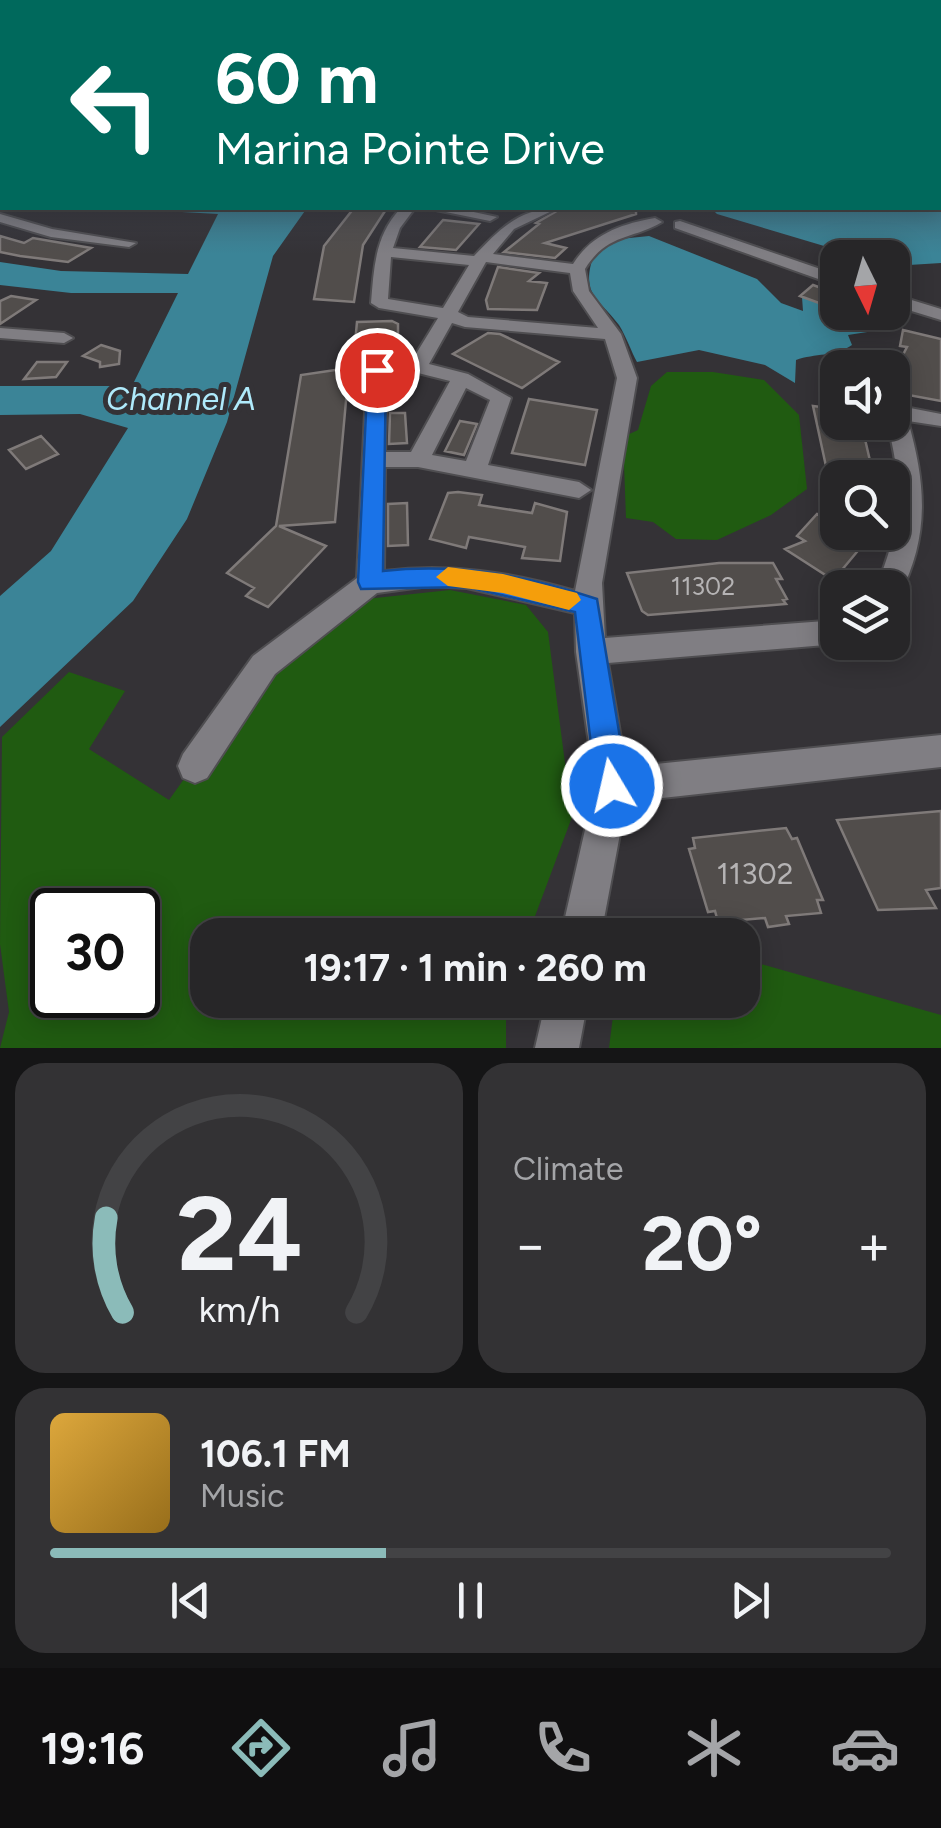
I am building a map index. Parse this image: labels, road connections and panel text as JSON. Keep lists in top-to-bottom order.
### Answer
{
  "water": ["Channel A"],
  "house_numbers": ["11302", "11302"],
  "north": "bottom",
  "page": {
    "turn": ["60 m", "Marina Pointe Drive"],
    "limit": "30",
    "trip": "19:17 · 1 min · 260 m",
    "tile": "Climate",
    "heat": ["−", "20°", "+"],
    "song": ["106.1 FM", "Music"],
    "tabs": "19:16",
    "gauge": ["24", "km/h"]
  }
}
